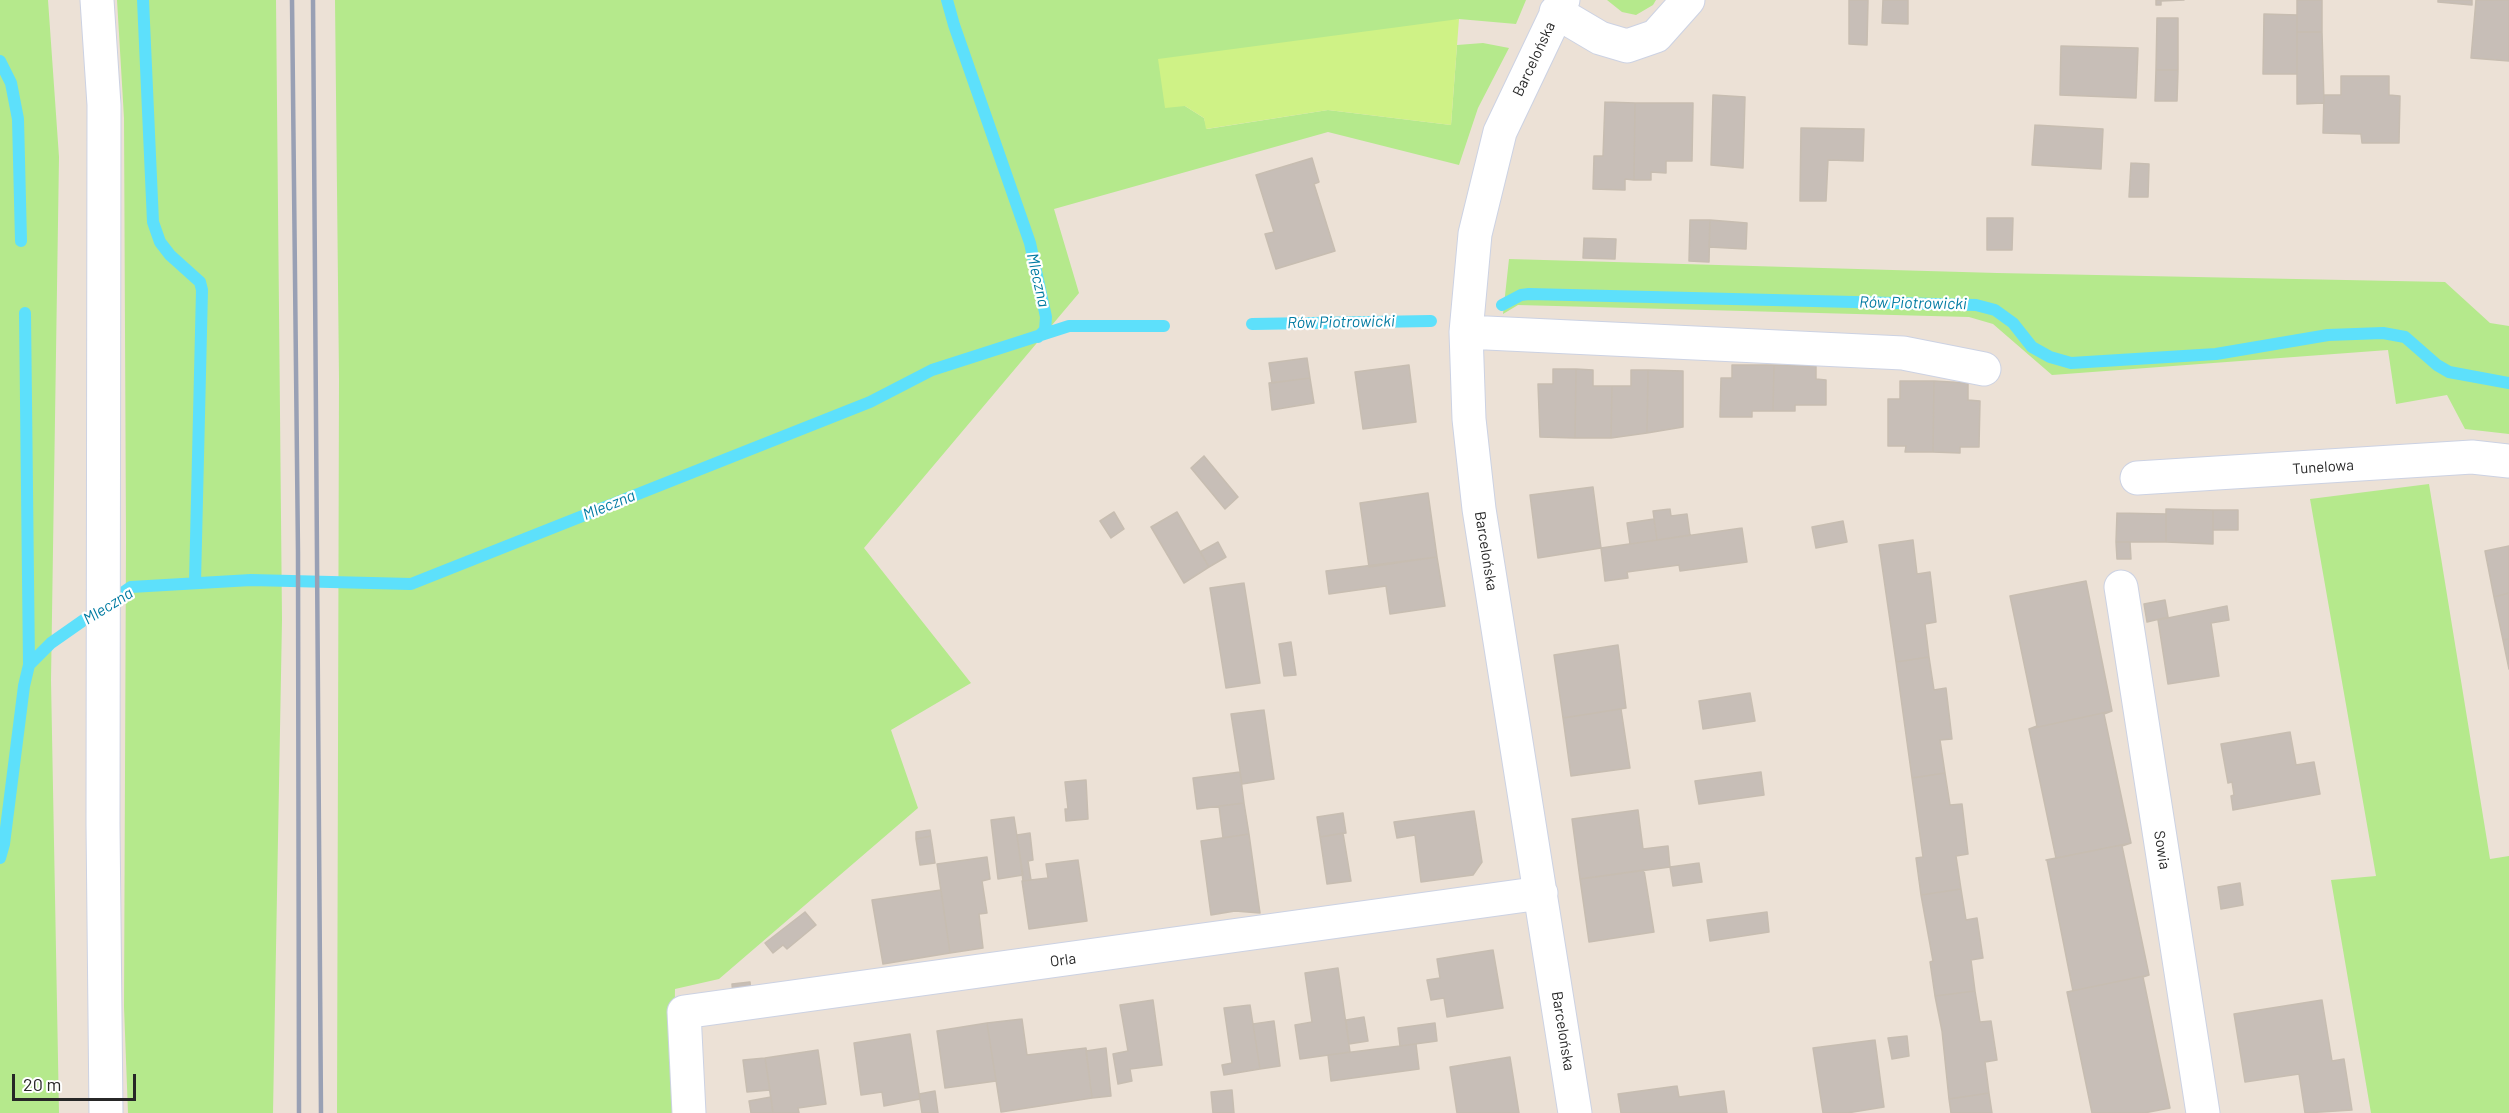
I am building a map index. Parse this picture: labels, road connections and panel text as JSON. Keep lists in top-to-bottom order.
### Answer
{
  "streets": {
    "street": [
      "Barcelońska",
      "Tunelowa",
      "Sowia",
      "Orla"
    ]
  },
  "crossings": [
    ["Barcelońska", "Orla"]
  ],
  "water": ["Mleczna", "Rów Piotrowicki"],
  "scale_bar": "20 m"
}
